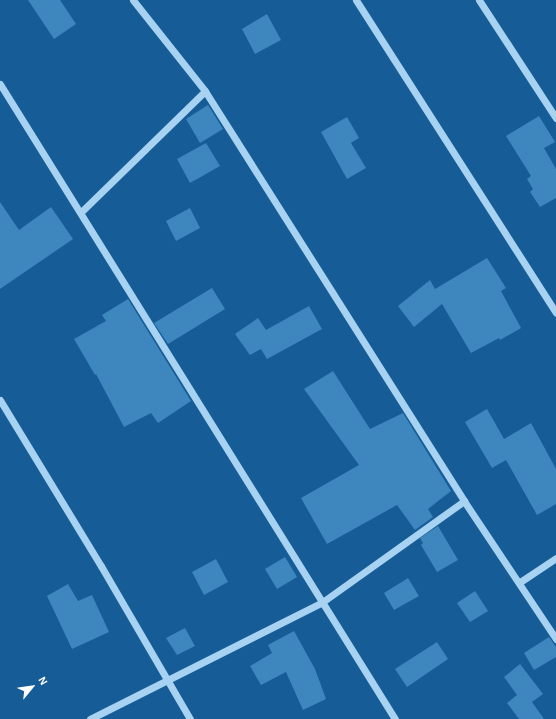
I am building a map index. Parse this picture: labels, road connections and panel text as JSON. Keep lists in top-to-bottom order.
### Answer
{
  "north": "top right"
}
